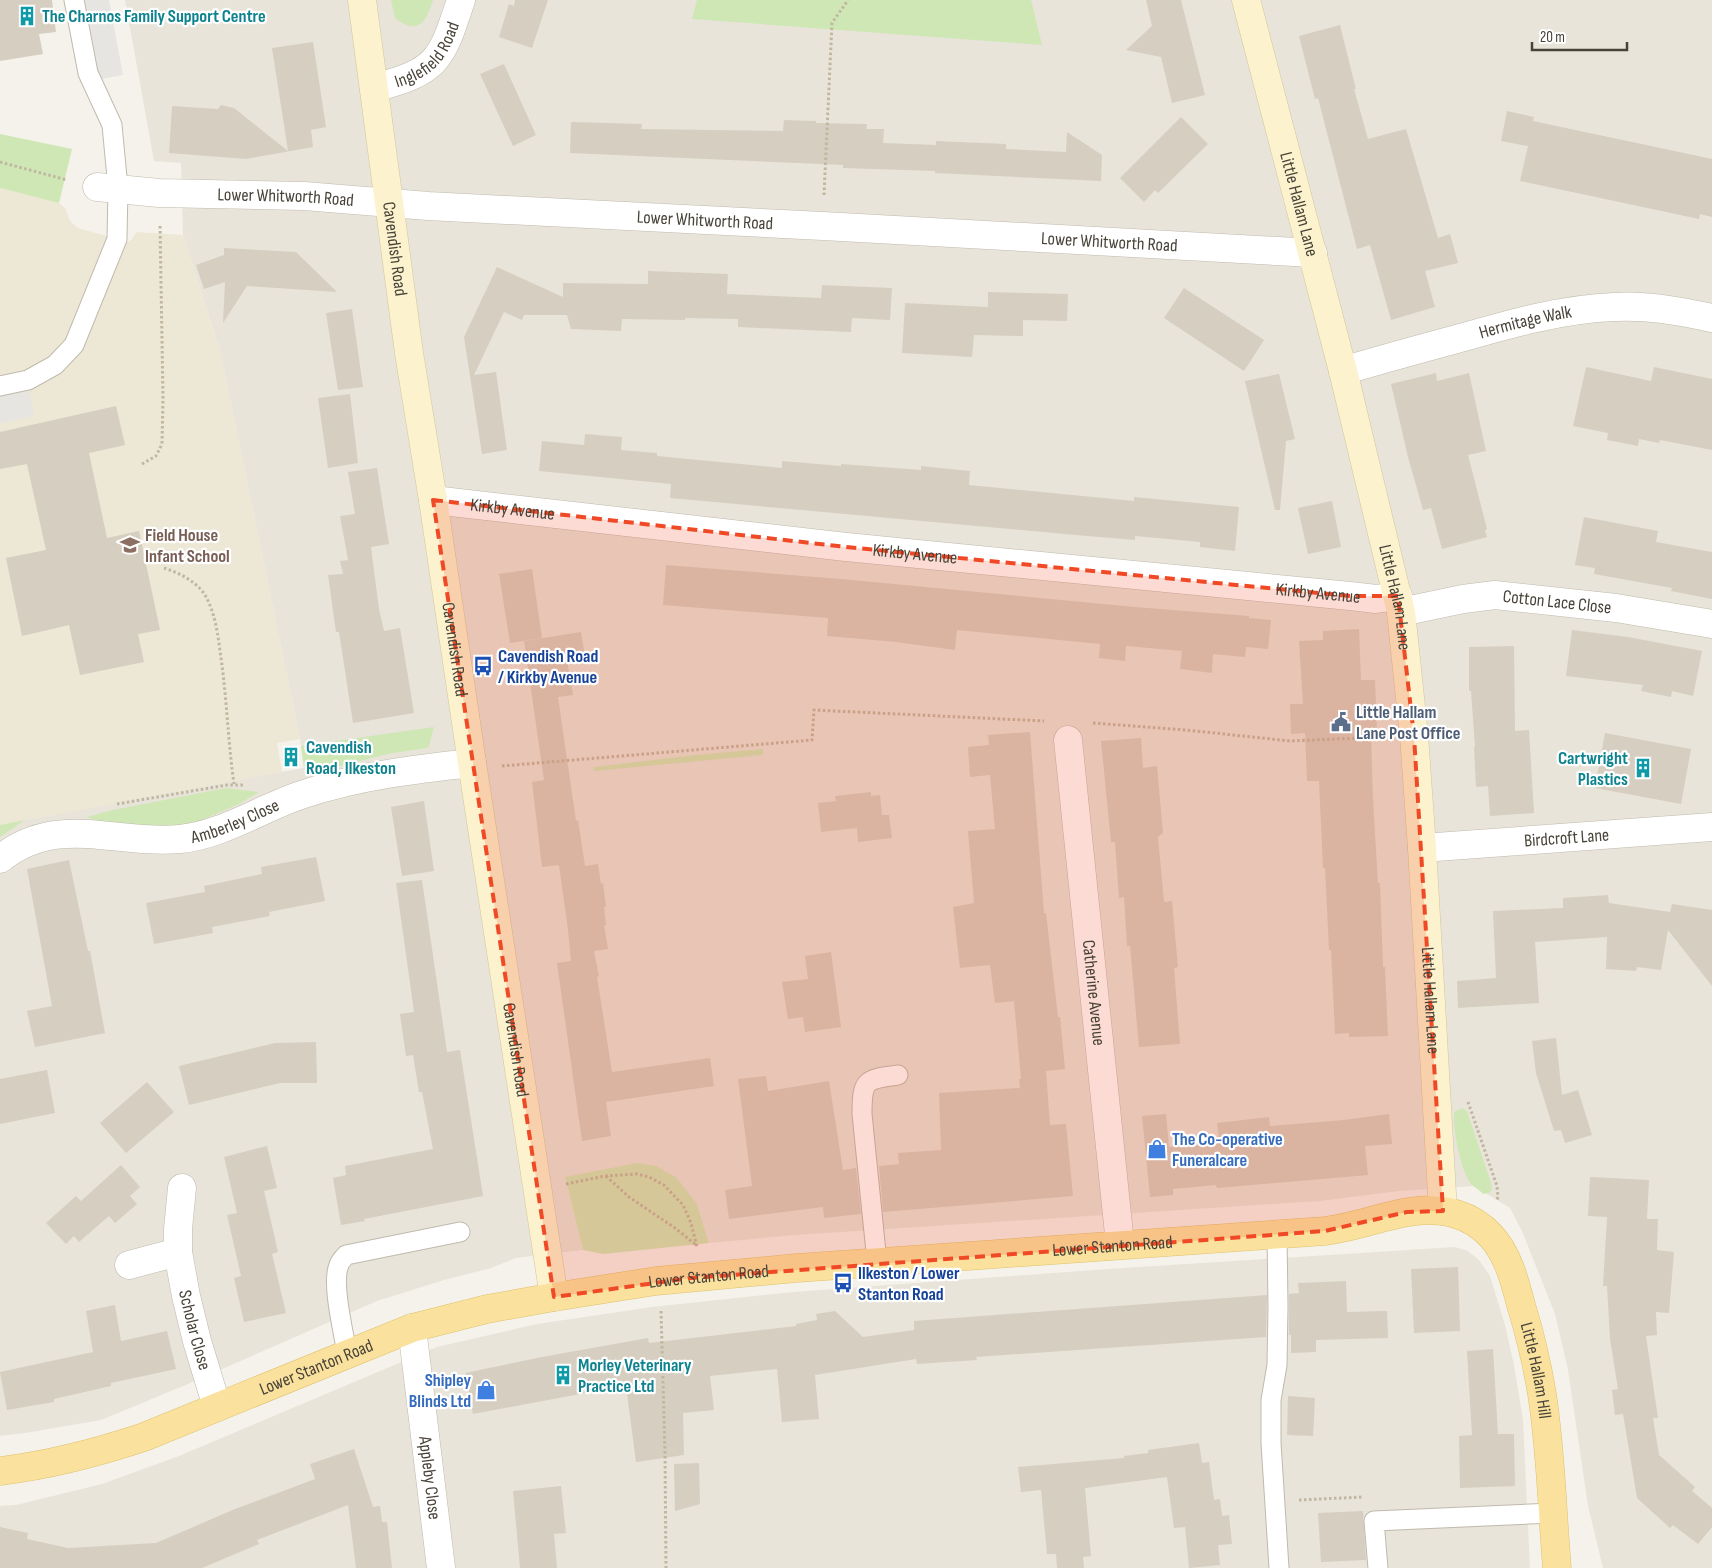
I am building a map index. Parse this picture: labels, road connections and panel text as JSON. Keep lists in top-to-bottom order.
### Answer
{
  "streets": {
    "main road": ["Lower Stanton Road", "Little Hallam Hill"],
    "street": [
      "Inglefield Road",
      "Lower Whitworth Road",
      "Little Hallam Lane",
      "Cavendish Road",
      "Hermitage Walk",
      "Kirkby Avenue",
      "Cotton Lace Close",
      "Amberley Close",
      "Birdcroft Lane",
      "Catherine Avenue",
      "Scholar Close",
      "Appleby Close"
    ]
  },
  "crossings": [
    ["Inglefield Road", "Cavendish Road"],
    ["Lower Whitworth Road", "Little Hallam Lane"],
    ["Lower Whitworth Road", "Cavendish Road"],
    ["Little Hallam Lane", "Hermitage Walk"],
    ["Little Hallam Lane", "Kirkby Avenue"],
    ["Little Hallam Lane", "Cotton Lace Close"],
    ["Little Hallam Lane", "Birdcroft Lane"],
    ["Little Hallam Lane", "Lower Stanton Road"],
    ["Little Hallam Lane", "Little Hallam Hill"],
    ["Cavendish Road", "Kirkby Avenue"],
    ["Cavendish Road", "Amberley Close"],
    ["Cavendish Road", "Lower Stanton Road"],
    ["Kirkby Avenue", "Cotton Lace Close"],
    ["Catherine Avenue", "Lower Stanton Road"],
    ["Lower Stanton Road", "Scholar Close"],
    ["Lower Stanton Road", "Little Hallam Hill"],
    ["Lower Stanton Road", "Appleby Close"]
  ],
  "places": {
    "building": [
      "The Charnos Family Support Centre",
      "Cavendish Road, Ilkeston",
      "Cartwright Plastics",
      "Morley Veterinary Practice Ltd"
    ],
    "school or university": ["Field House Infant School"],
    "bus stop": ["Cavendish Road / Kirkby Avenue", "Ilkeston / Lower Stanton Road"],
    "public building": ["Little Hallam Lane Post Office"],
    "shop": ["The Co-operative Funeralcare", "Shipley Blinds Ltd"]
  },
  "scale_bar": "20 m"
}
